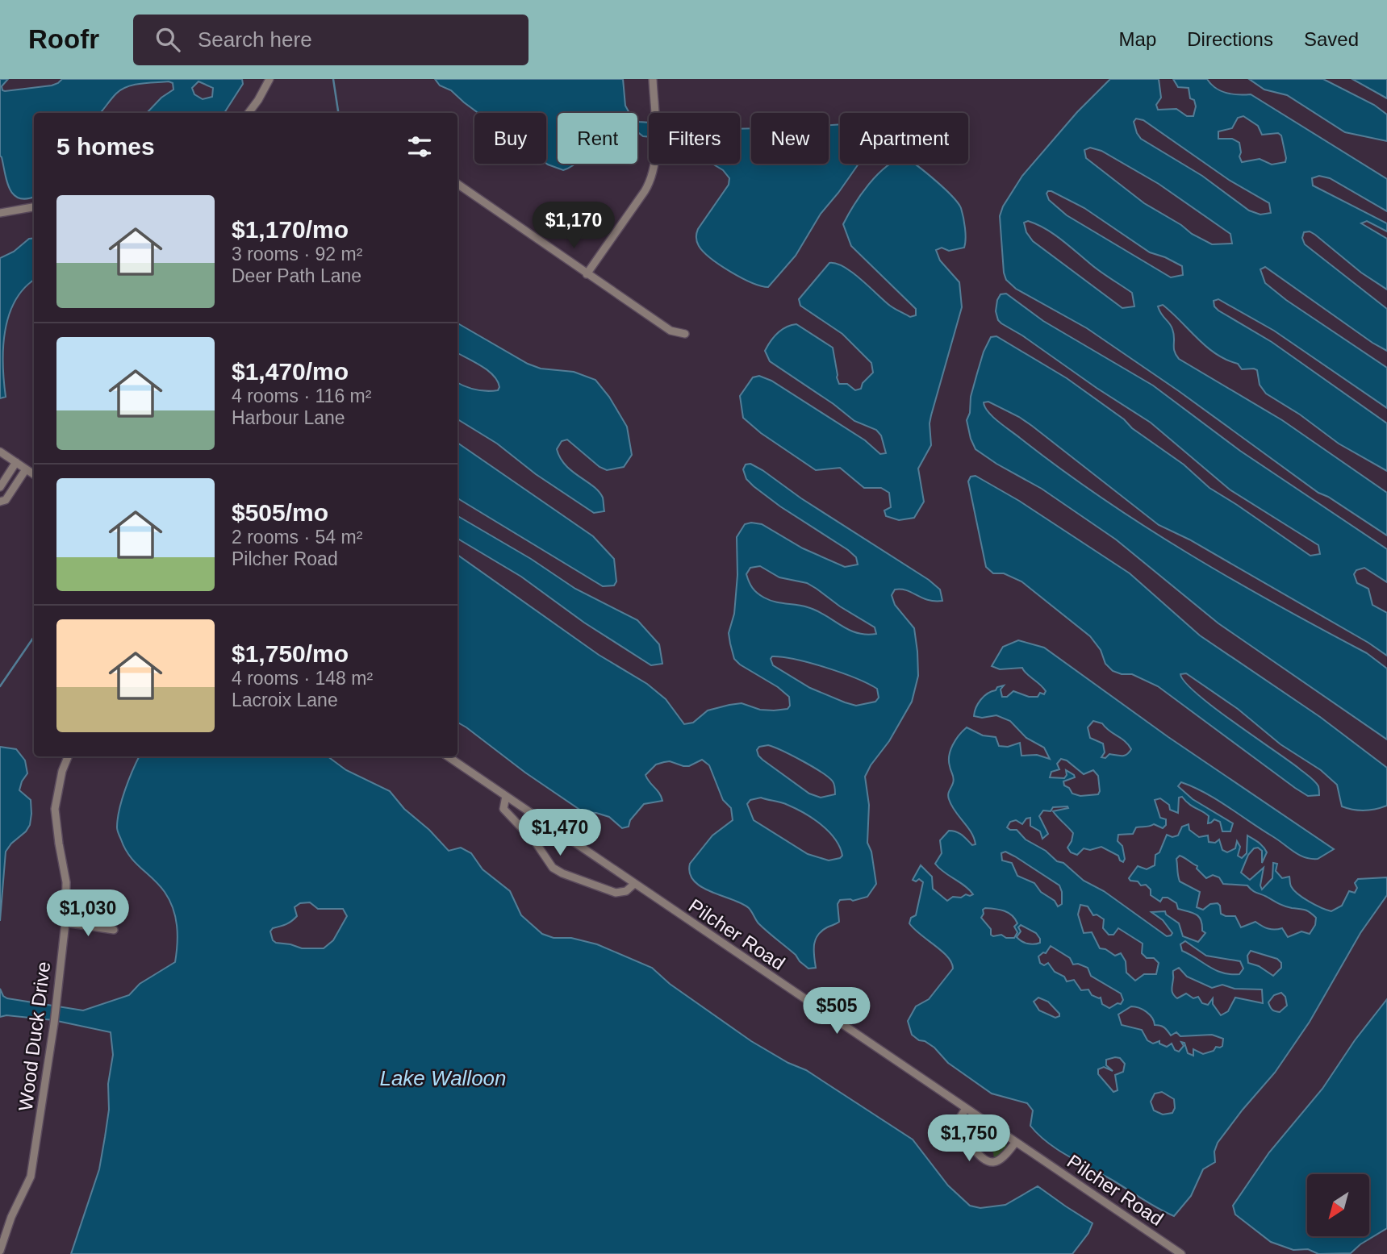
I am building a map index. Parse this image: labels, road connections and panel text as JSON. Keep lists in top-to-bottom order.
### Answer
{
  "streets": {
    "street": ["Pilcher Road", "Wood Duck Drive"]
  },
  "water": ["Lake Walloon"],
  "north": "bottom left",
  "page": {
    "header": "Roofr",
    "search": "Search here",
    "nav": ["Map", "Directions", "Saved"],
    "chip": [
      "Buy",
      "Rent",
      "Filters",
      "New",
      "Apartment"
    ],
    "heading": "5 homes",
    "list": [
      {
        "name": "$1,170/mo",
        "note": "3 rooms · 92 m² · Deer Path Lane"
      },
      {
        "name": "$1,470/mo",
        "note": "4 rooms · 116 m² · Harbour Lane"
      },
      {
        "name": "$505/mo",
        "note": "2 rooms · 54 m² · Pilcher Road"
      },
      {
        "name": "$1,750/mo",
        "note": "4 rooms · 148 m² · Lacroix Lane"
      }
    ],
    "price": [
      "$1,170",
      "$1,470",
      "$1,030",
      "$505",
      "$1,750"
    ]
  }
}
